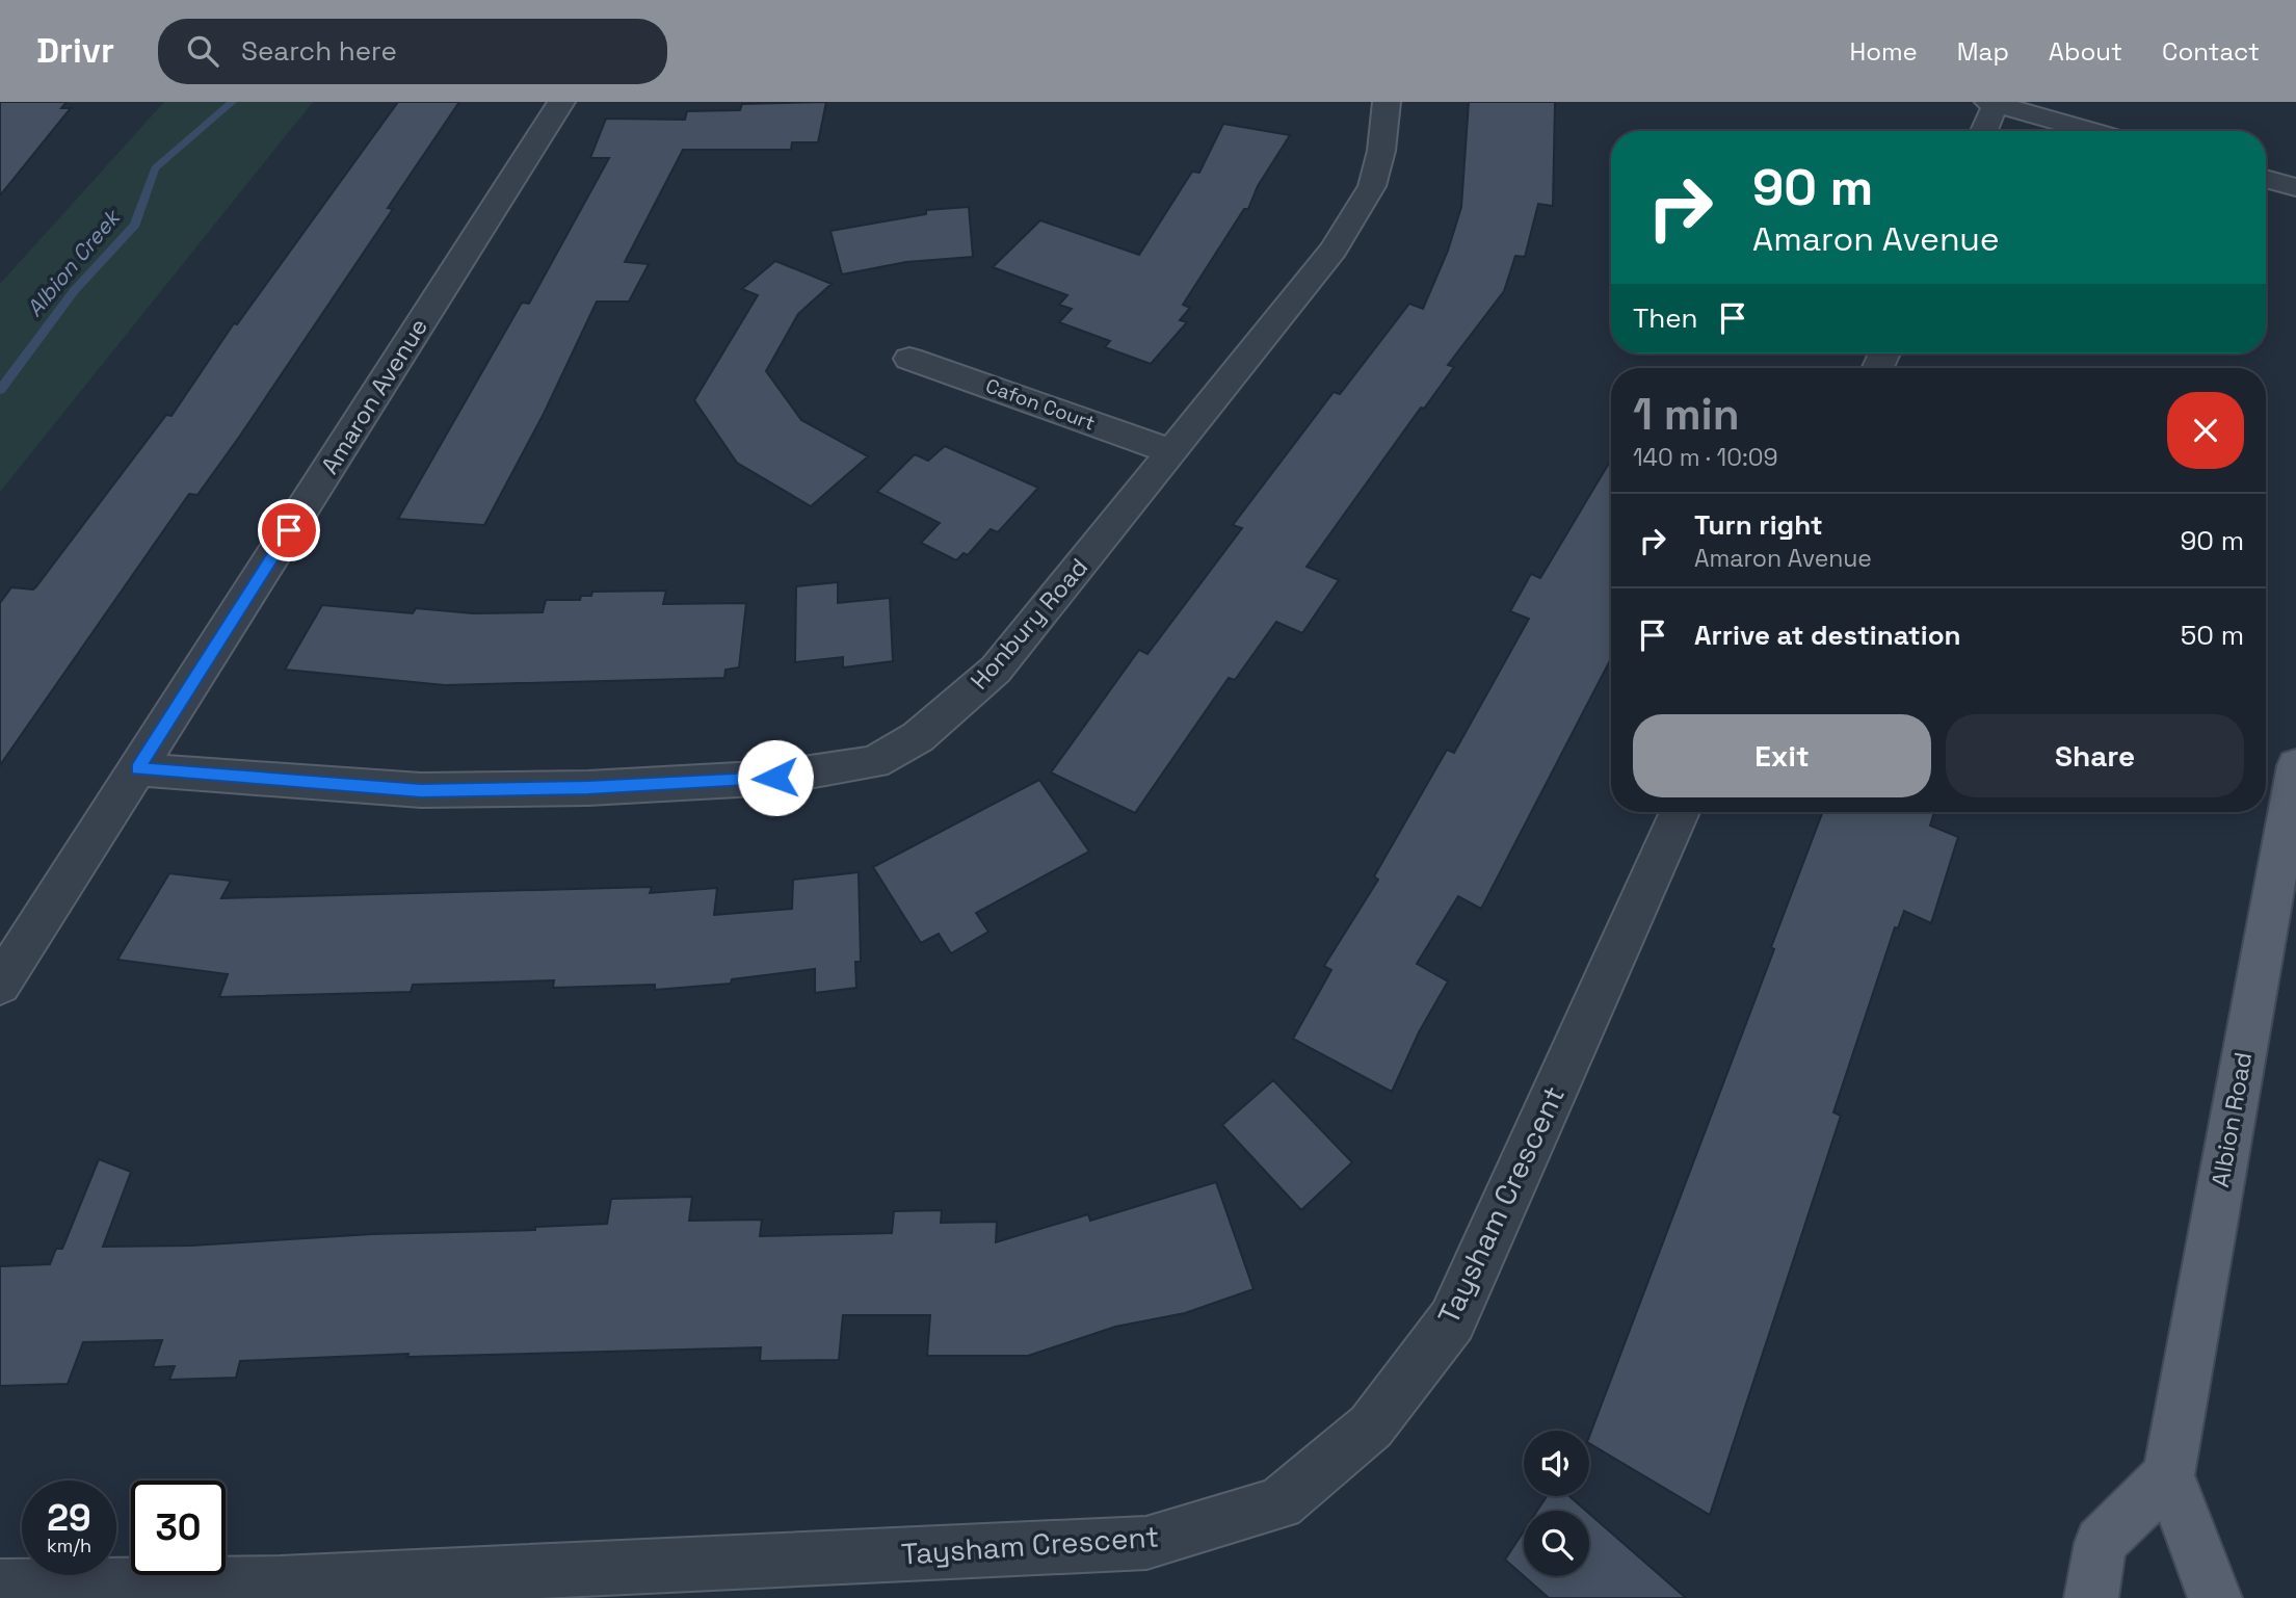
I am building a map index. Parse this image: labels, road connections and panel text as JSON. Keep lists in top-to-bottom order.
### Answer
{
  "streets": {
    "main road": ["Albion Road"],
    "street": [
      "Amaron Avenue",
      "Cafon Court",
      "Honbury Road",
      "Taysham Crescent"
    ]
  },
  "crossings": [
    ["Amaron Avenue", "Honbury Road"],
    ["Cafon Court", "Honbury Road"]
  ],
  "water": ["Albion Creek"],
  "page": {
    "header": "Drivr",
    "search": "Search here",
    "nav": [
      "Home",
      "Map",
      "About",
      "Contact"
    ],
    "turn": ["90 m", "Amaron Avenue"],
    "then": "Then",
    "heading": ["1 min", "140 m · 10:09"],
    "list": [
      {
        "name": "Turn right",
        "note": "Amaron Avenue",
        "value": "90 m"
      },
      {
        "name": "Arrive at destination",
        "value": "50 m"
      }
    ],
    "buttons": ["Exit", "Share"],
    "speed": "29 km/h",
    "limit": "30"
  }
}
